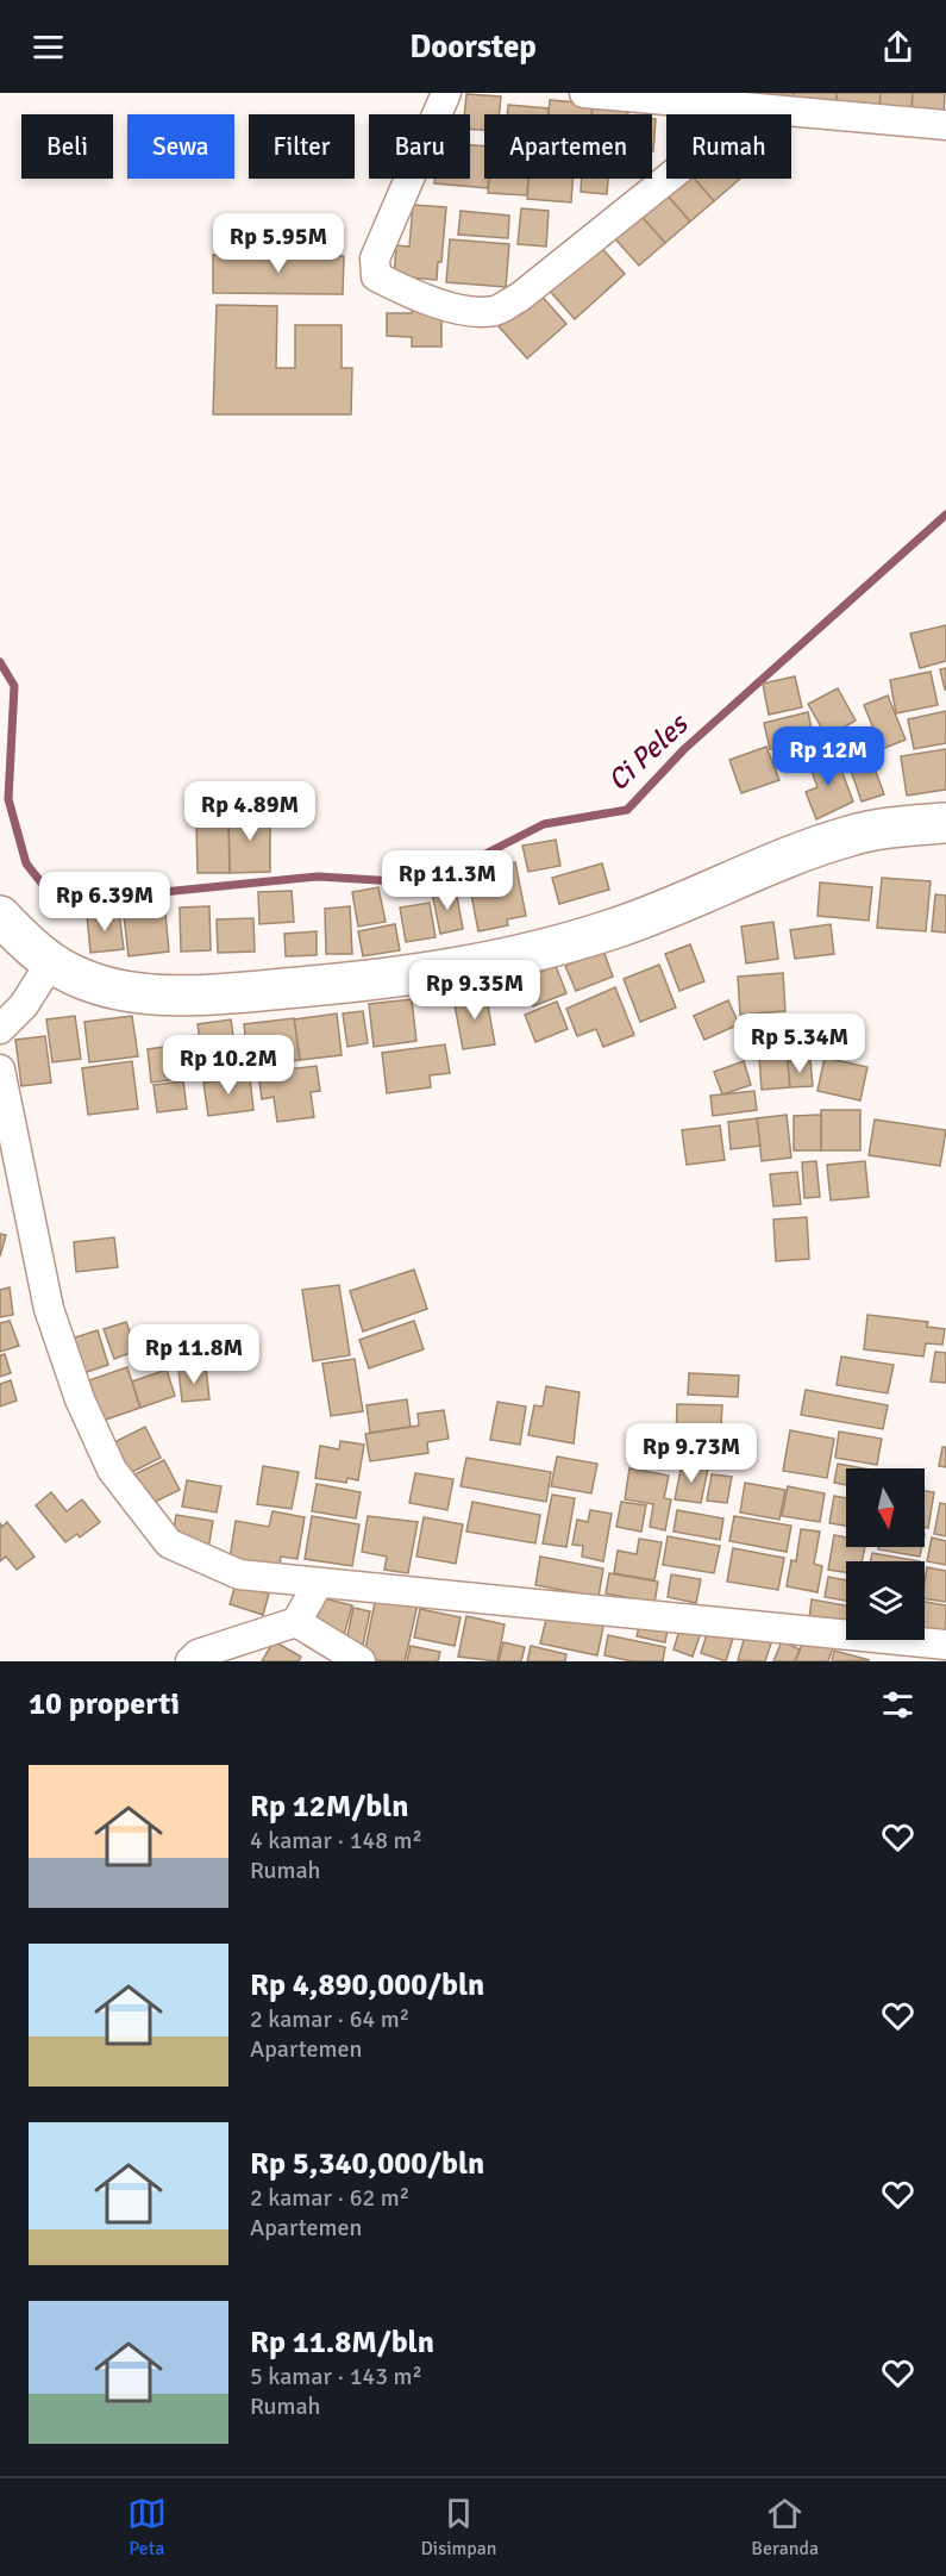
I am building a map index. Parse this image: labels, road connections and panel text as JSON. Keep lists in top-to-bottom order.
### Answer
{
  "water": ["Ci Peles"],
  "north": "bottom",
  "page": {
    "header": "Doorstep",
    "chip": [
      "Beli",
      "Sewa",
      "Filter",
      "Baru",
      "Apartemen",
      "Rumah"
    ],
    "price": [
      "Rp 5.95M",
      "Rp 12M",
      "Rp 4.89M",
      "Rp 11.3M",
      "Rp 6.39M",
      "Rp 9.35M",
      "Rp 5.34M",
      "Rp 10.2M",
      "Rp 11.8M",
      "Rp 9.73M"
    ],
    "heading": "10 properti",
    "list": [
      {
        "name": "Rp 12M/bln",
        "note": "4 kamar · 148 m² · Rumah"
      },
      {
        "name": "Rp 4,890,000/bln",
        "note": "2 kamar · 64 m² · Apartemen"
      },
      {
        "name": "Rp 5,340,000/bln",
        "note": "2 kamar · 62 m² · Apartemen"
      },
      {
        "name": "Rp 11.8M/bln",
        "note": "5 kamar · 143 m² · Rumah"
      }
    ],
    "tabs": ["Peta", "Disimpan", "Beranda"]
  }
}
